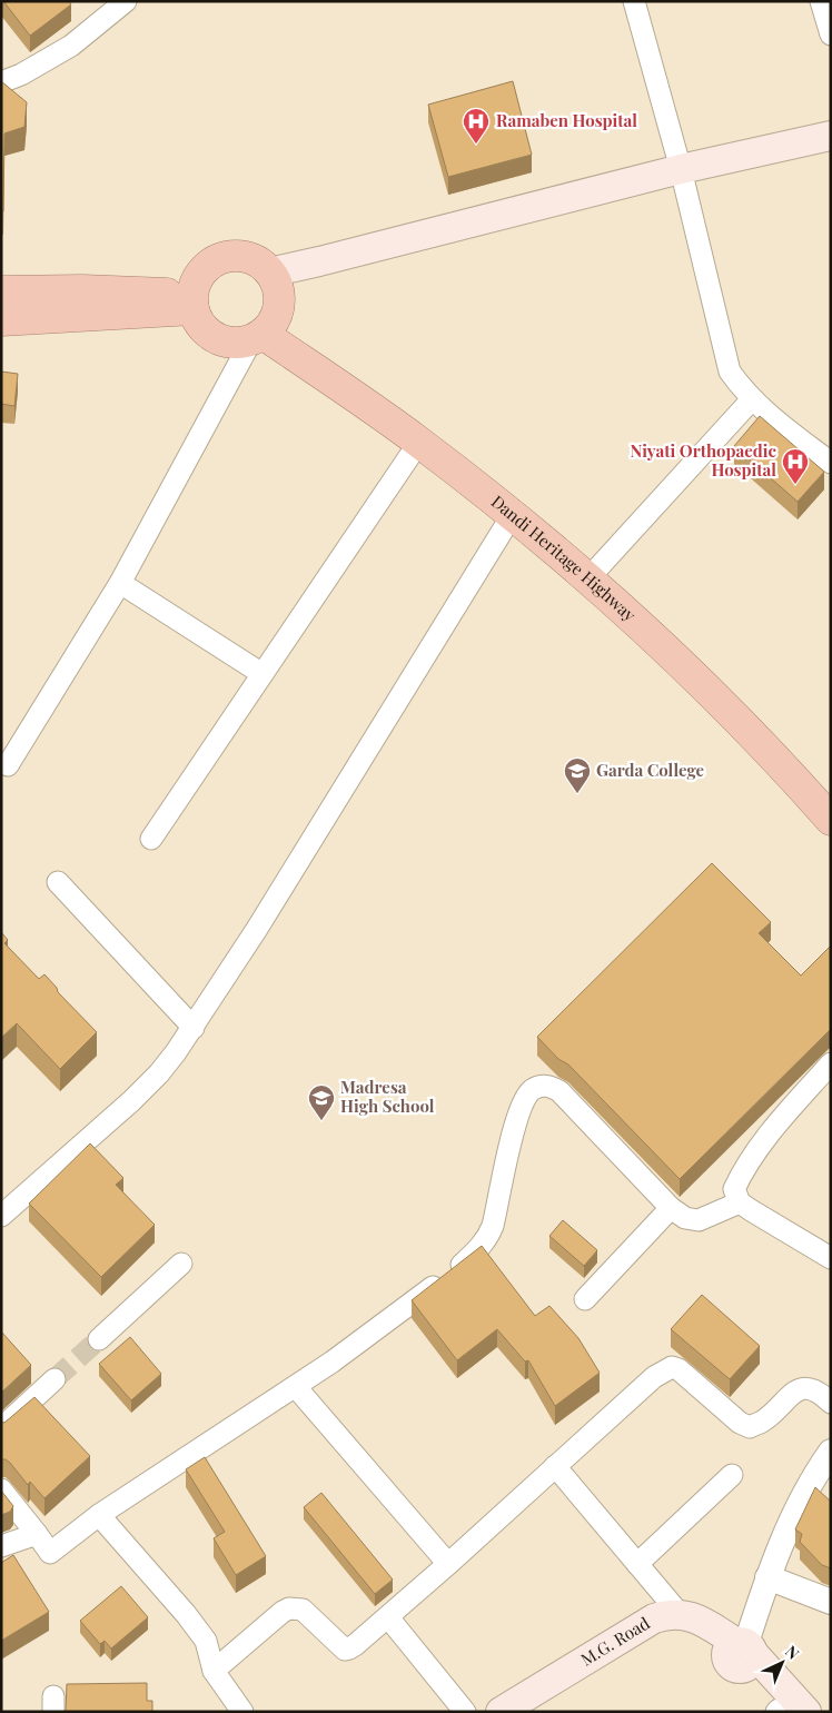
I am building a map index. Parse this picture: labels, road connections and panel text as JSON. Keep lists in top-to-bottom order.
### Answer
{
  "streets": {
    "highway": ["Dandi Heritage Highway"],
    "main road": ["M.G. Road"]
  },
  "places": {
    "hospital": ["Ramaben Hospital", "Niyati Orthopaedic Hospital"],
    "school or university": ["Garda College", "Madresa High School"]
  },
  "north": "top right"
}
